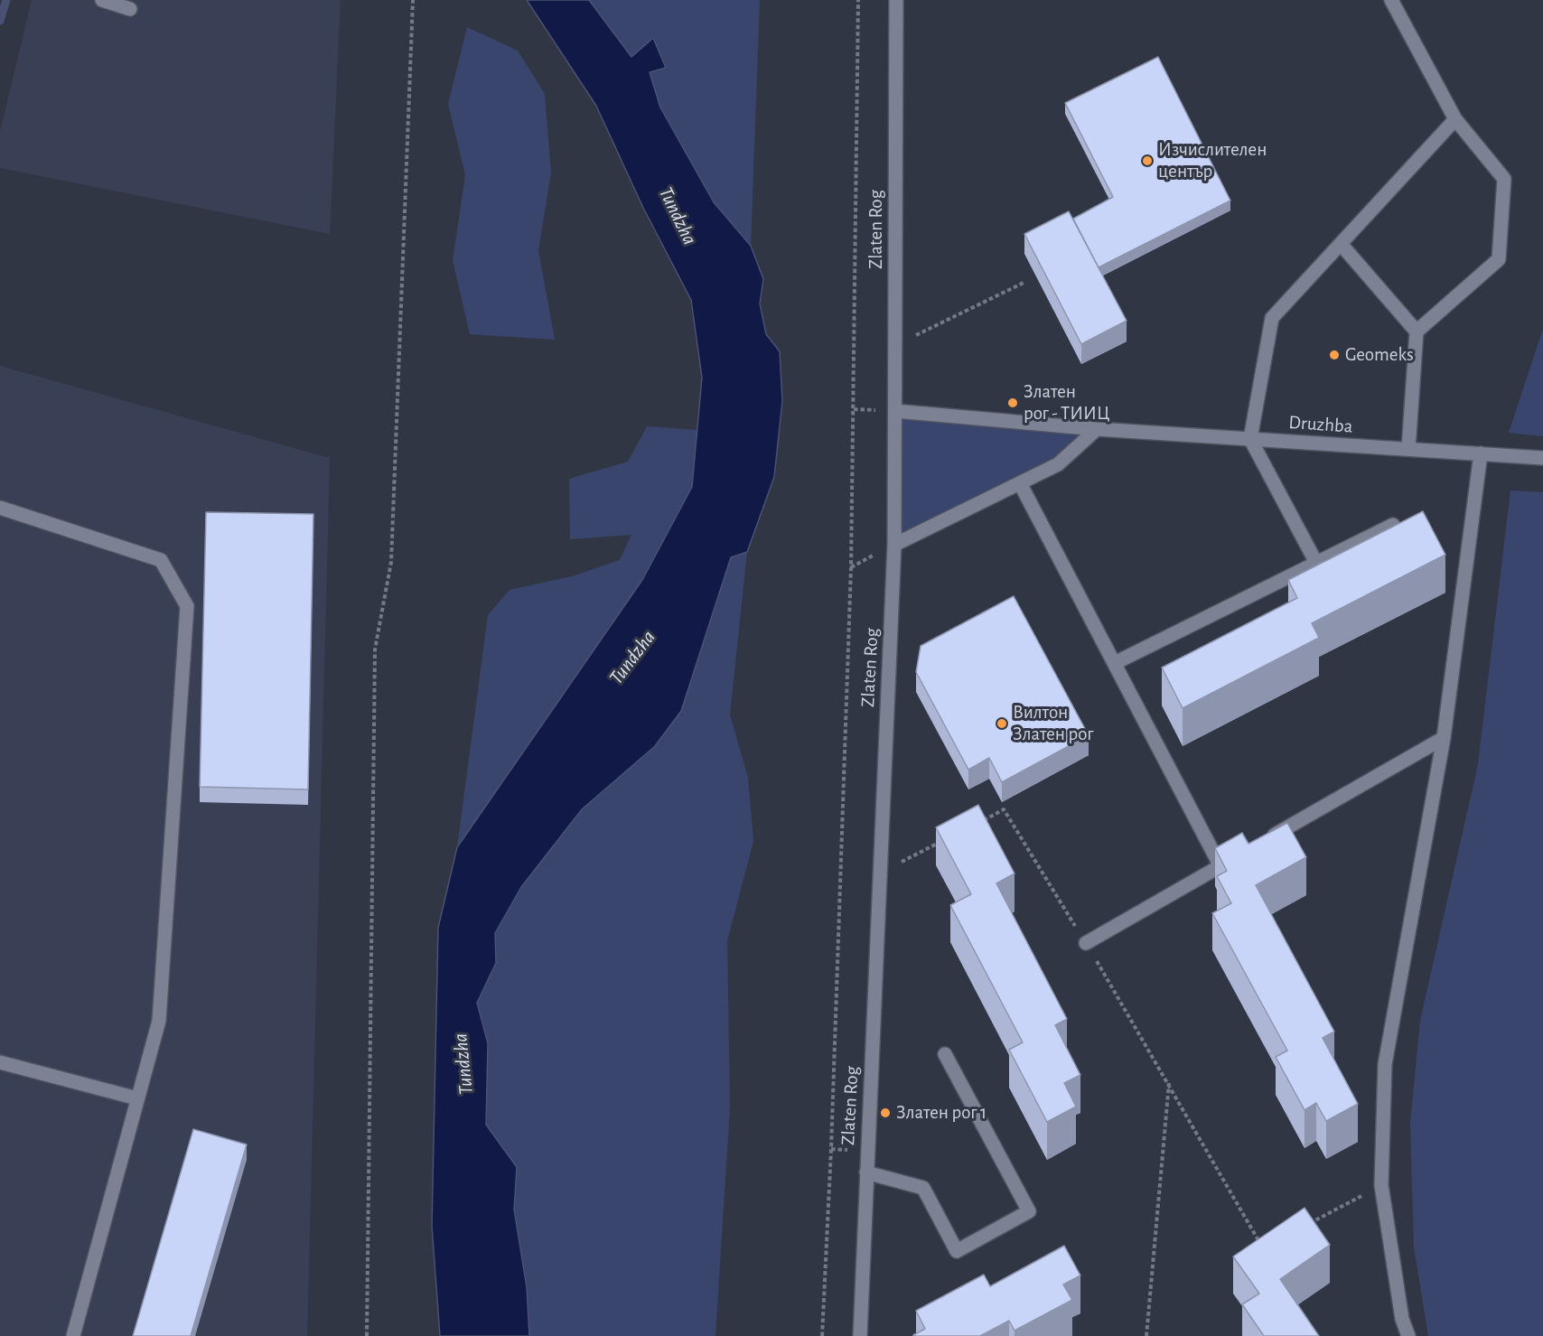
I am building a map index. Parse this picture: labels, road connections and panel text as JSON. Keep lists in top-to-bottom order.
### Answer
{
  "streets": {
    "street": ["Zlaten Rog", "Druzhba"]
  },
  "crossings": [
    ["Zlaten Rog", "Druzhba"]
  ],
  "water": ["Tundzha"],
  "places": [
    "Изчислителен център",
    "Geomeks",
    "Златен рог - ТИИЦ",
    "Вилтон Златен рог",
    "Златен рог 1"
  ]
}
